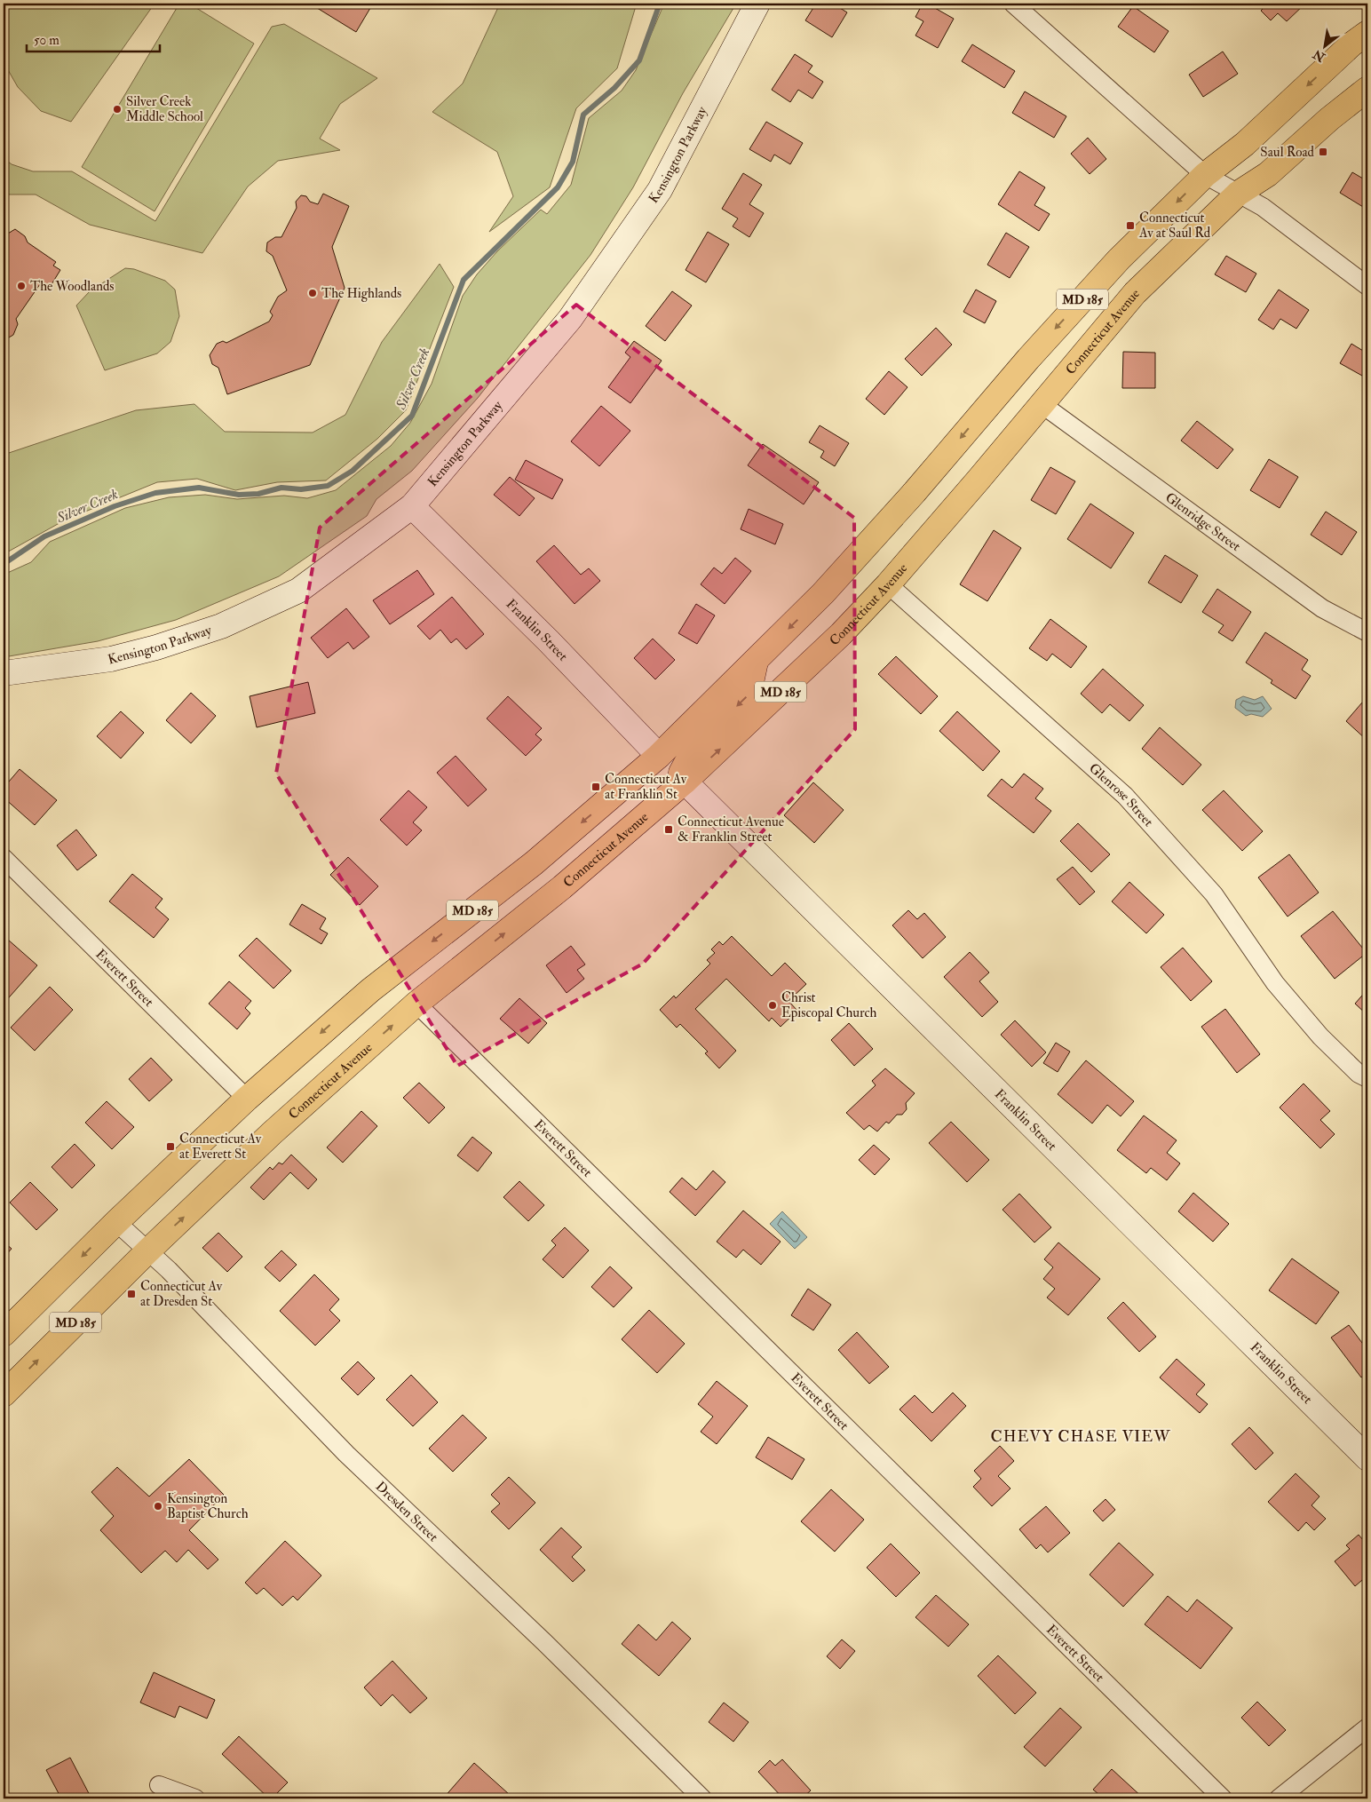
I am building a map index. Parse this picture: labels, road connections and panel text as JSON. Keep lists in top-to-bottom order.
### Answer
{
  "streets": {
    "main road": ["MD 185", "Connecticut Avenue"],
    "street": [
      "Kensington Parkway",
      "Glenridge Street",
      "Franklin Street",
      "Glenrose Street",
      "Everett Street",
      "Dresden Street"
    ]
  },
  "crossings": [
    ["Kensington Parkway", "Franklin Street"],
    ["MD 185", "Franklin Street"],
    ["MD 185", "Everett Street"],
    ["MD 185", "Dresden Street"],
    ["Connecticut Avenue", "Glenridge Street"],
    ["Connecticut Avenue", "Franklin Street"],
    ["Connecticut Avenue", "Glenrose Street"],
    ["Connecticut Avenue", "Everett Street"],
    ["Connecticut Avenue", "Dresden Street"]
  ],
  "districts": ["CHEVY CHASE VIEW"],
  "water": ["Silver Creek"],
  "places": {
    "other": [
      "Silver Creek Middle School",
      "The Woodlands",
      "The Highlands",
      "Christ Episcopal Church",
      "Kensington Baptist Church"
    ],
    "transit": [
      "Saul Road",
      "Connecticut Av at Saul Rd",
      "Connecticut Av at Franklin St",
      "Connecticut Avenue & Franklin Street",
      "Connecticut Av at Everett St",
      "Connecticut Av at Dresden St"
    ]
  },
  "scale_bar": "50 m",
  "north": "bottom left"
}
